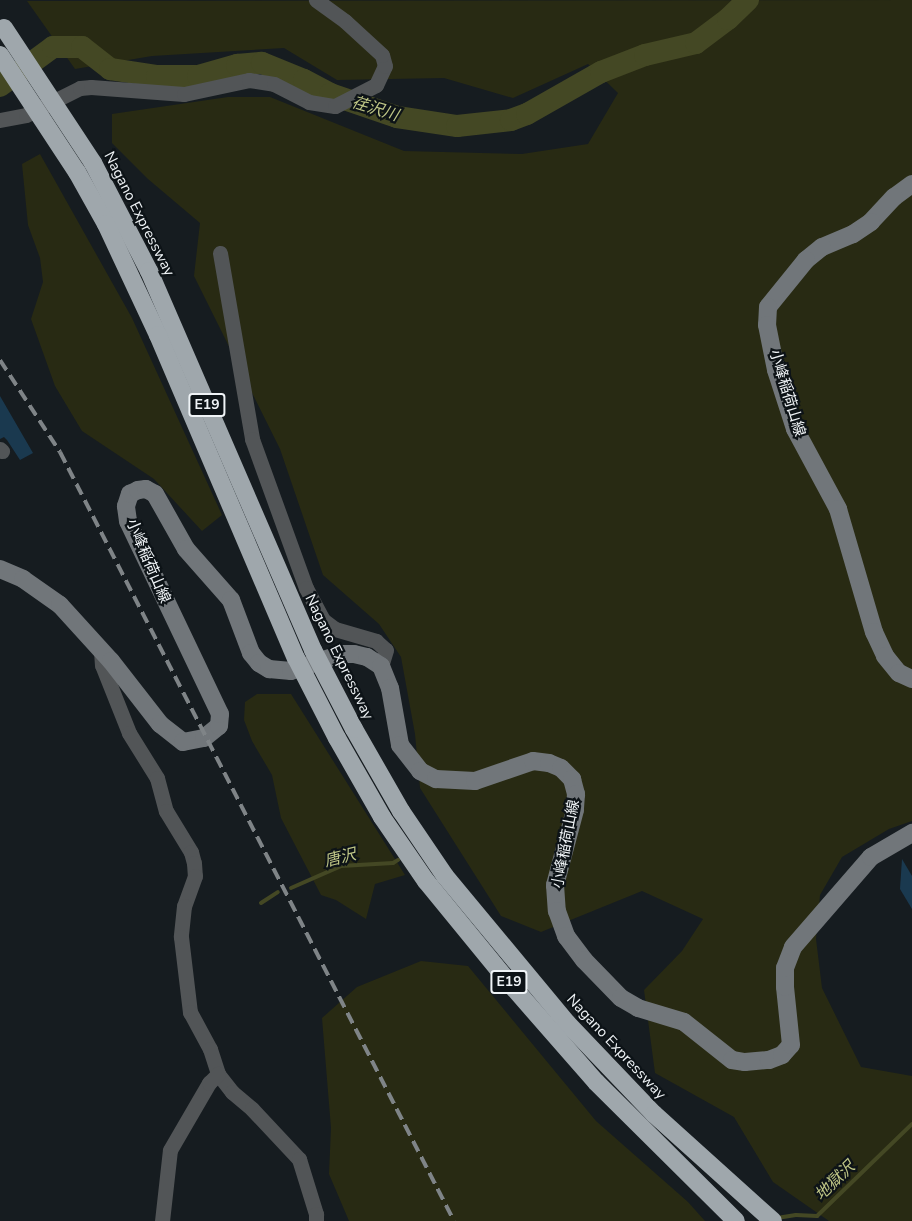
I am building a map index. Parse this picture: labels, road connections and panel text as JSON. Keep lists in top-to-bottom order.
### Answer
{
  "streets": {
    "highway": ["Nagano Expressway", "E19"],
    "main road": ["小峰稲荷山線"]
  },
  "water": ["荏沢川", "唐沢", "地獄沢"]
}
